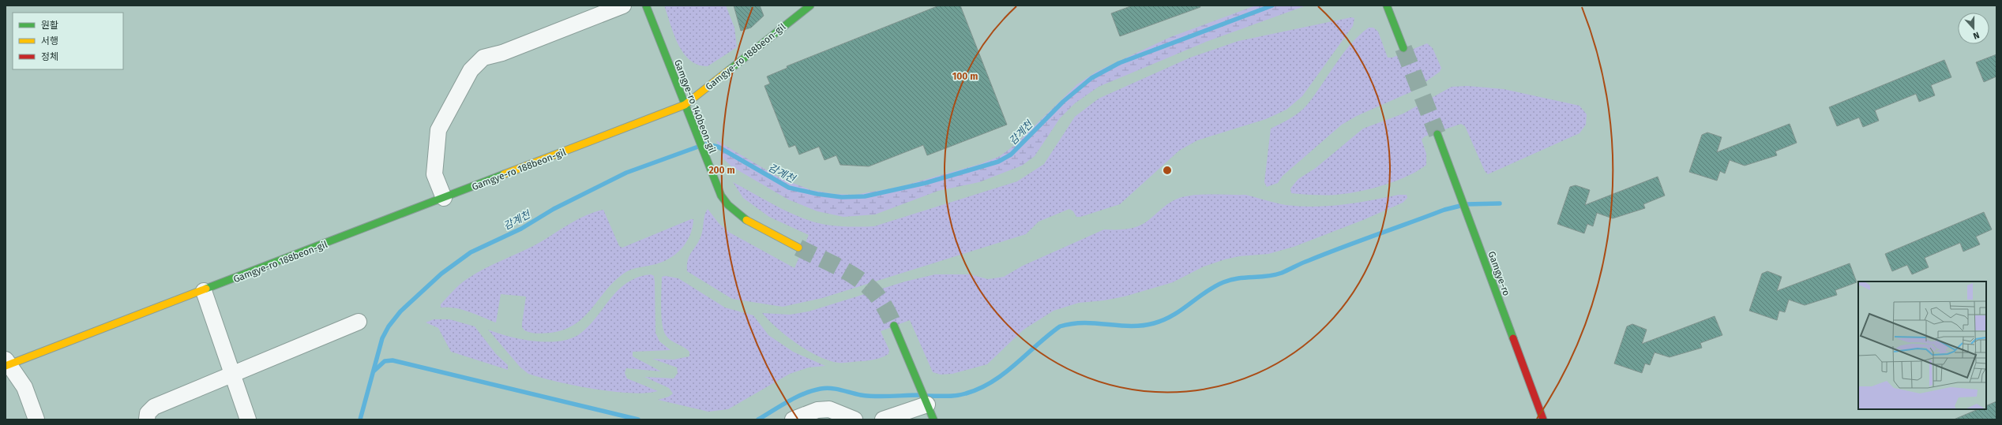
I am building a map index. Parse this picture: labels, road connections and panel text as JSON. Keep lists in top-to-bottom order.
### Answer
{
  "streets": {
    "street": ["Gamgye-ro 188beon-gil", "Gamgye-ro 140beon-gil", "Gamgye-ro"]
  },
  "crossings": [
    ["Gamgye-ro 188beon-gil", "Gamgye-ro 140beon-gil"]
  ],
  "water": ["감계천"],
  "legend": ["원활", "서행", "정체"],
  "north": "bottom",
  "rings": ["100 m", "200 m"]
}
